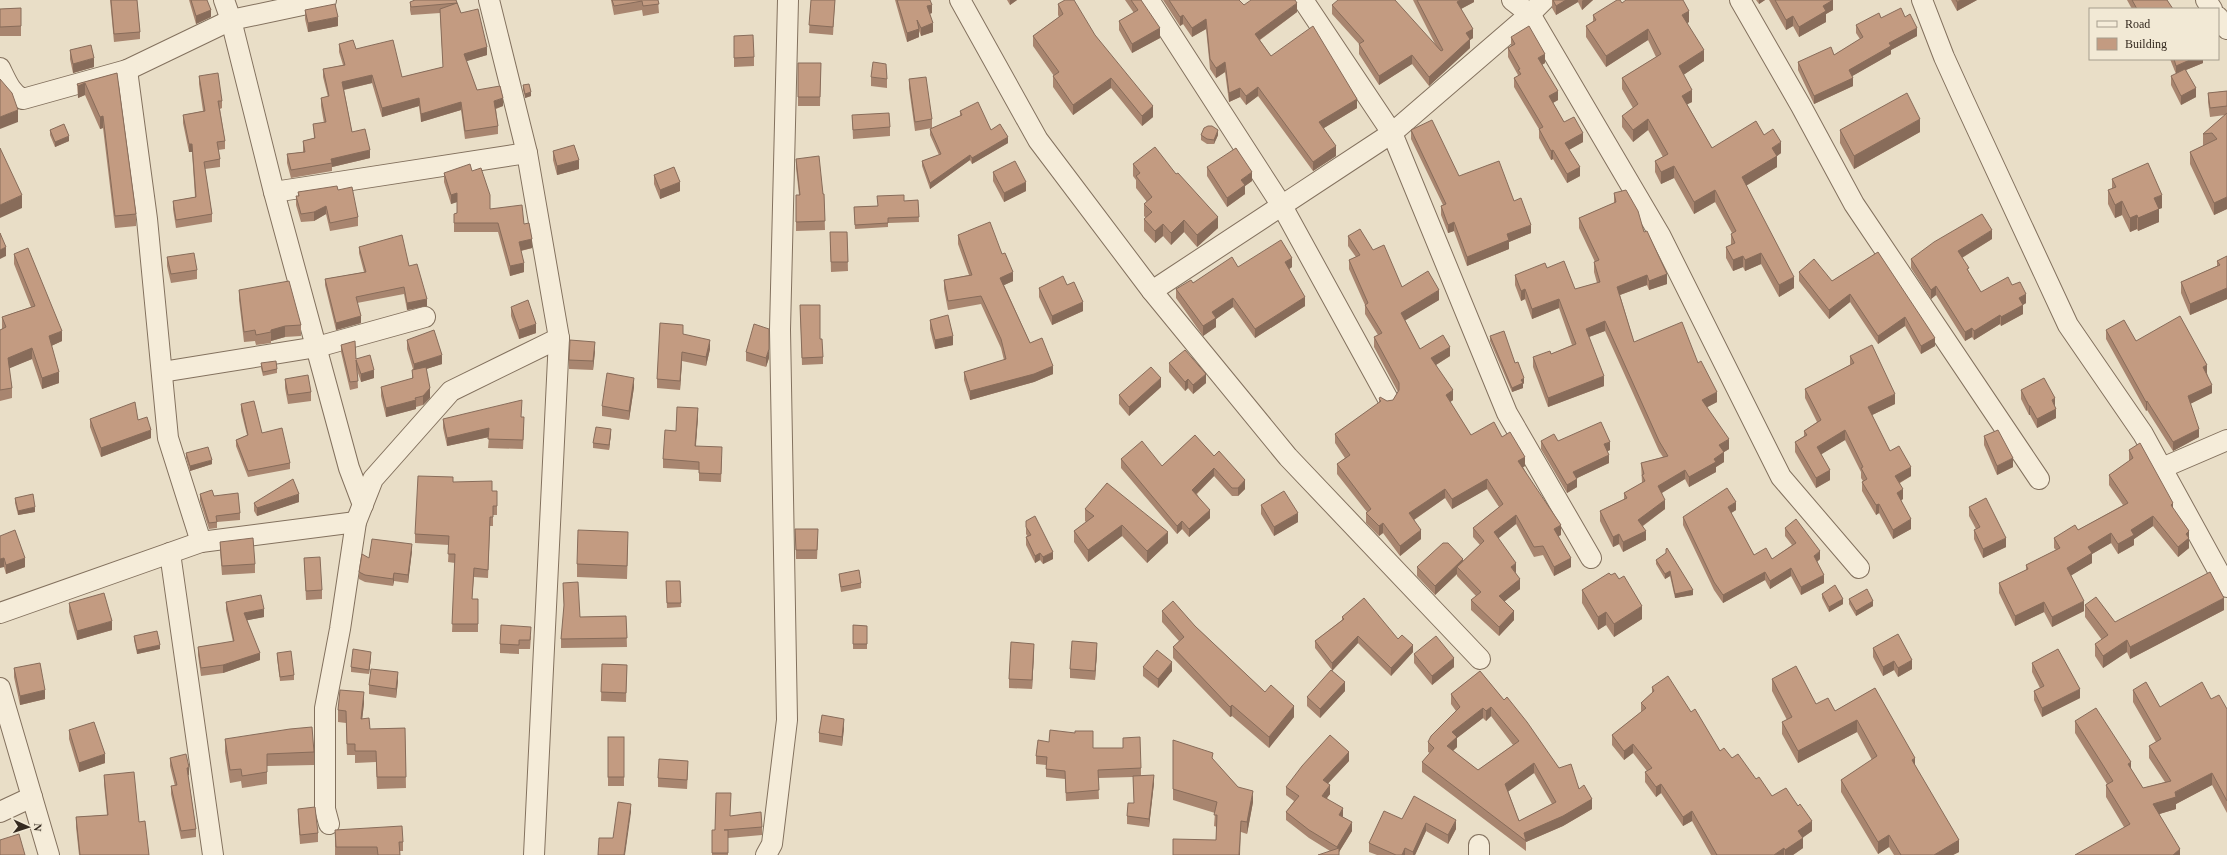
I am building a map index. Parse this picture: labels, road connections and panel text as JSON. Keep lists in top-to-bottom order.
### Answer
{
  "legend": ["Road", "Building"],
  "north": "right"
}
